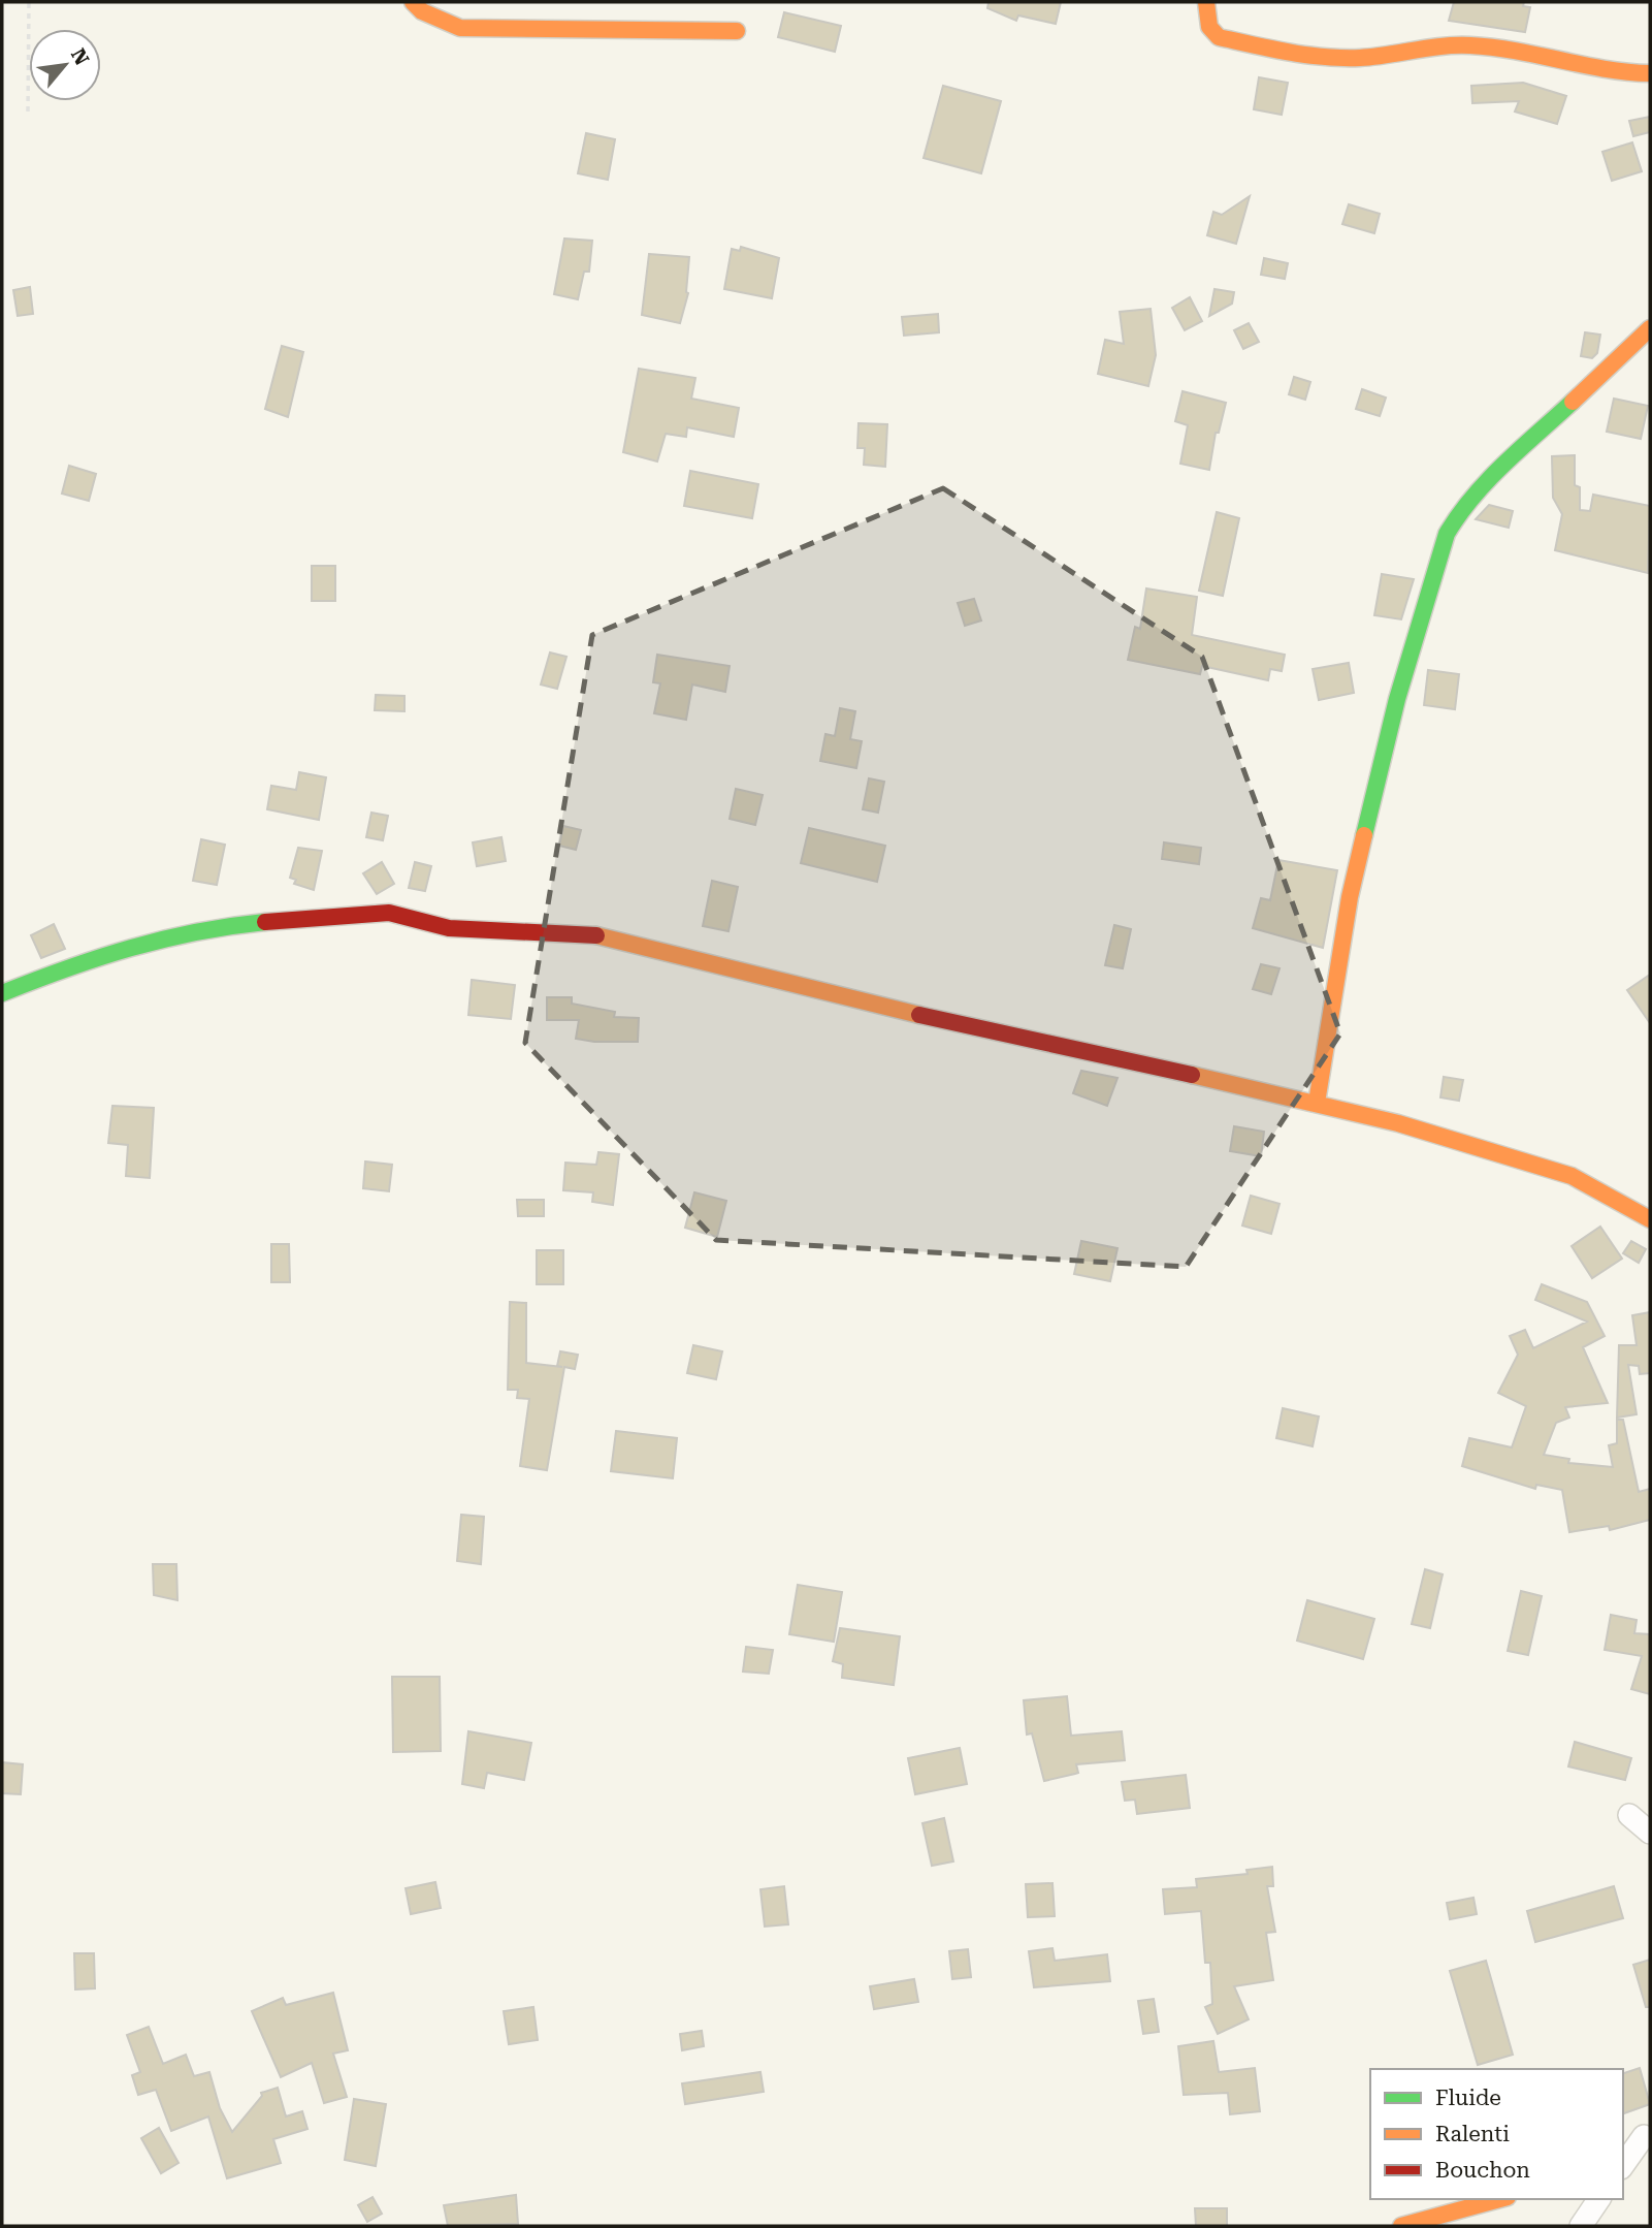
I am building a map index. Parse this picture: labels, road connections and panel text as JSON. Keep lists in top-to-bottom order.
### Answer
{
  "legend": ["Fluide", "Ralenti", "Bouchon"],
  "north": "top right"
}
